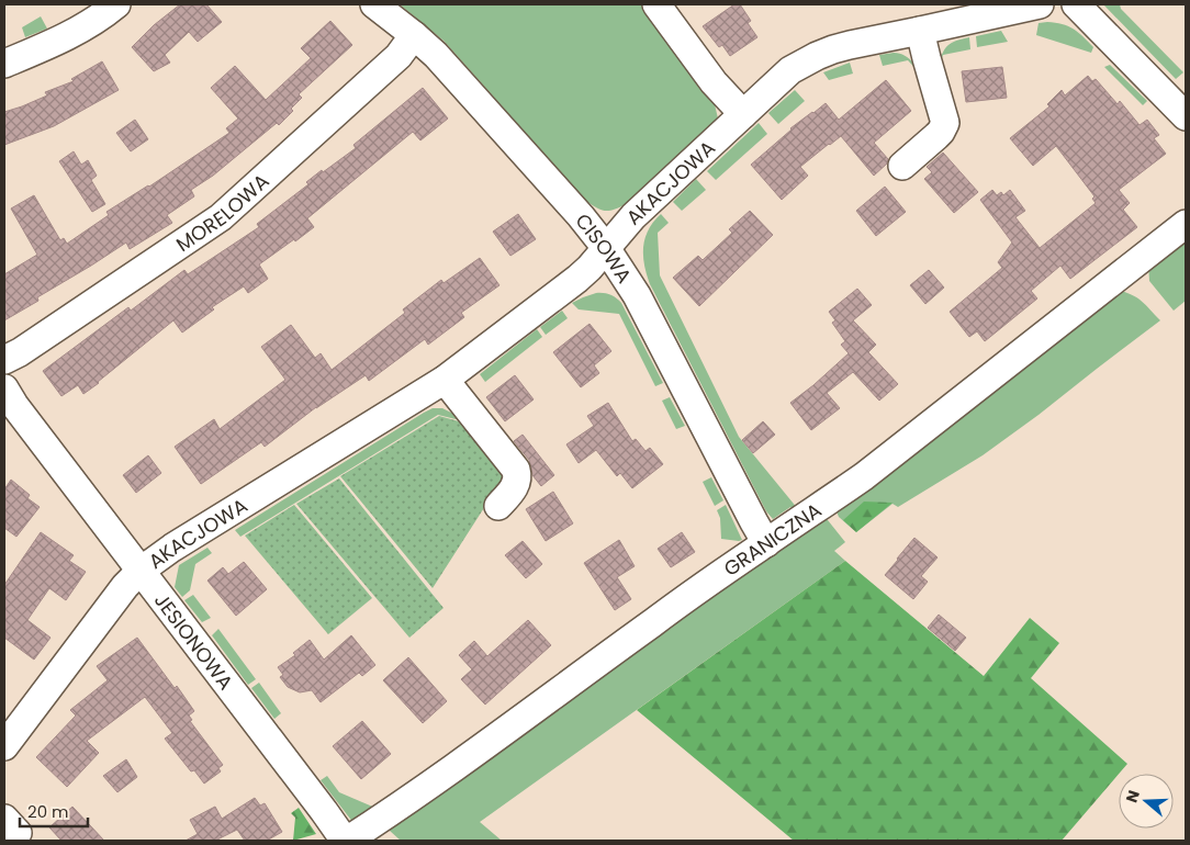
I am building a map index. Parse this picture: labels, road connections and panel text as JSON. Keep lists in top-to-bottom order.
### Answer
{
  "streets": {
    "street": [
      "AKACJOWA",
      "MORELOWA",
      "CISOWA",
      "GRANICZNA",
      "JESIONOWA"
    ]
  },
  "crossings": [
    ["AKACJOWA", "CISOWA"],
    ["AKACJOWA", "JESIONOWA"],
    ["MORELOWA", "CISOWA"],
    ["CISOWA", "GRANICZNA"],
    ["GRANICZNA", "JESIONOWA"]
  ],
  "scale_bar": "20 m",
  "north": "left"
}
